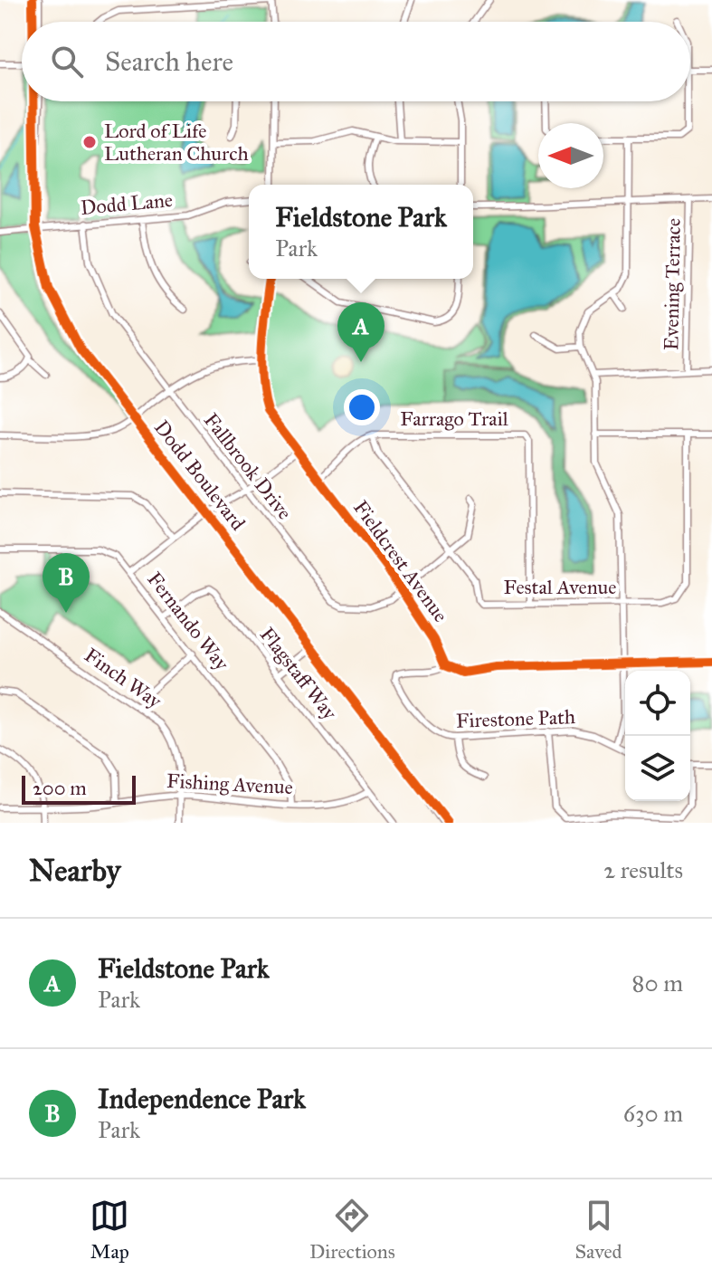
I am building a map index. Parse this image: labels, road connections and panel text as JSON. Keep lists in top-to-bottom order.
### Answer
{
  "streets": {
    "street": [
      "Dodd Lane",
      "Evening Terrace",
      "Farrago Trail",
      "Fallbrook Drive",
      "Dodd Boulevard",
      "Fieldcrest Avenue",
      "Festal Avenue",
      "Fernando Way",
      "Flagstaff Way",
      "Finch Way",
      "Firestone Path",
      "Fishing Avenue"
    ]
  },
  "crossings": [
    ["Dodd Lane", "Fallbrook Drive"],
    ["Dodd Lane", "Dodd Boulevard"],
    ["Farrago Trail", "Fieldcrest Avenue"],
    ["Farrago Trail", "Festal Avenue"],
    ["Fallbrook Drive", "Fieldcrest Avenue"],
    ["Fallbrook Drive", "Festal Avenue"],
    ["Fieldcrest Avenue", "Firestone Path"],
    ["Fernando Way", "Flagstaff Way"],
    ["Fernando Way", "Fishing Avenue"],
    ["Flagstaff Way", "Fishing Avenue"],
    ["Finch Way", "Fishing Avenue"]
  ],
  "places": ["Lord of Life Lutheran Church"],
  "scale_bar": "200 m",
  "north": "left",
  "page": {
    "search": "Search here",
    "popup": ["Fieldstone Park", "Park"],
    "pins": ["A", "B"],
    "scale": "200 m",
    "heading": ["Nearby", "2 results"],
    "list": [
      {
        "mark": "A",
        "name": "Fieldstone Park",
        "note": "Park",
        "value": "80 m"
      },
      {
        "mark": "B",
        "name": "Independence Park",
        "note": "Park",
        "value": "630 m"
      }
    ],
    "nav": ["Map", "Directions", "Saved"]
  }
}
